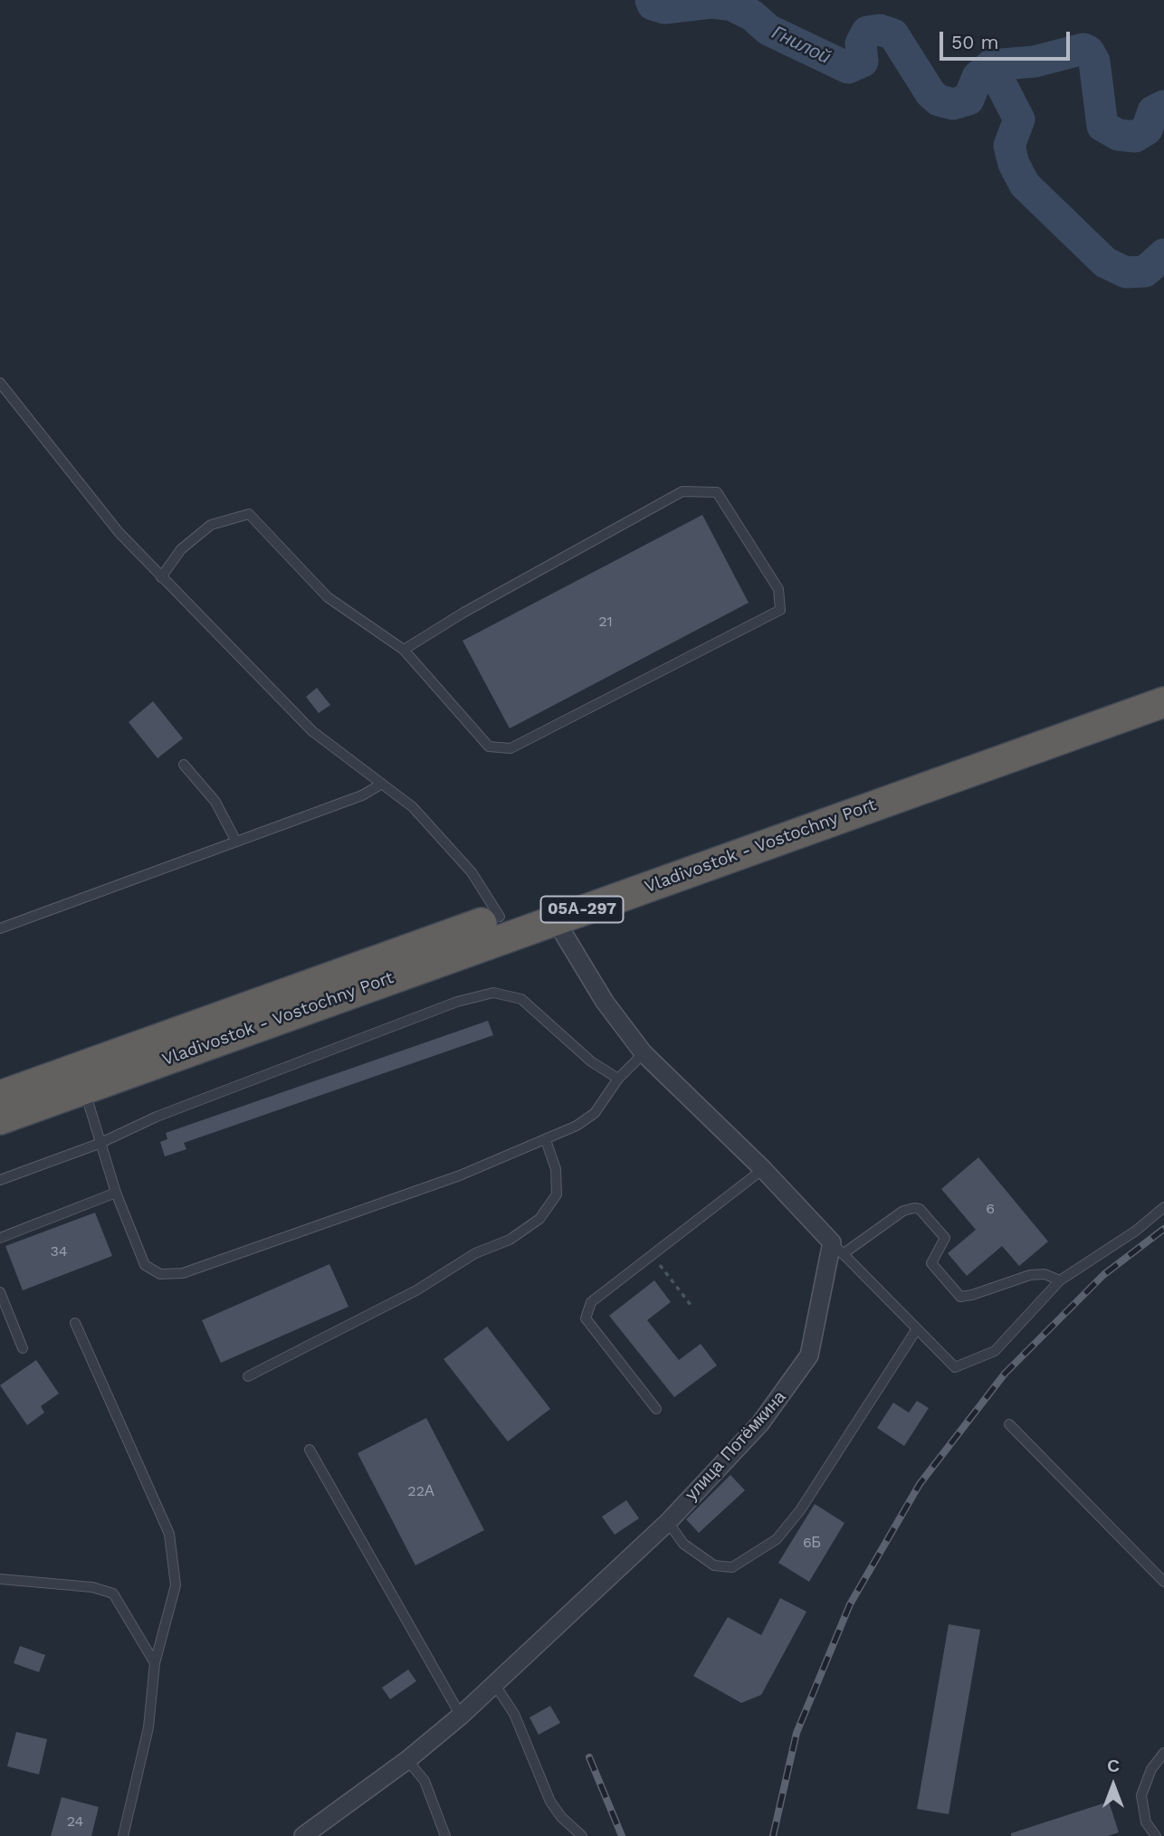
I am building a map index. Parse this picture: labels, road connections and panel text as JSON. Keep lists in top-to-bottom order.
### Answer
{
  "streets": {
    "highway": ["Vladivostok - Vostochny Port", "05А-297"],
    "street": ["улица Потёмкина"]
  },
  "water": ["Гнилой"],
  "house_numbers": [
    "21",
    "6",
    "34",
    "22А",
    "6Б",
    "24"
  ],
  "scale_bar": "50 m",
  "north": "top"
}
